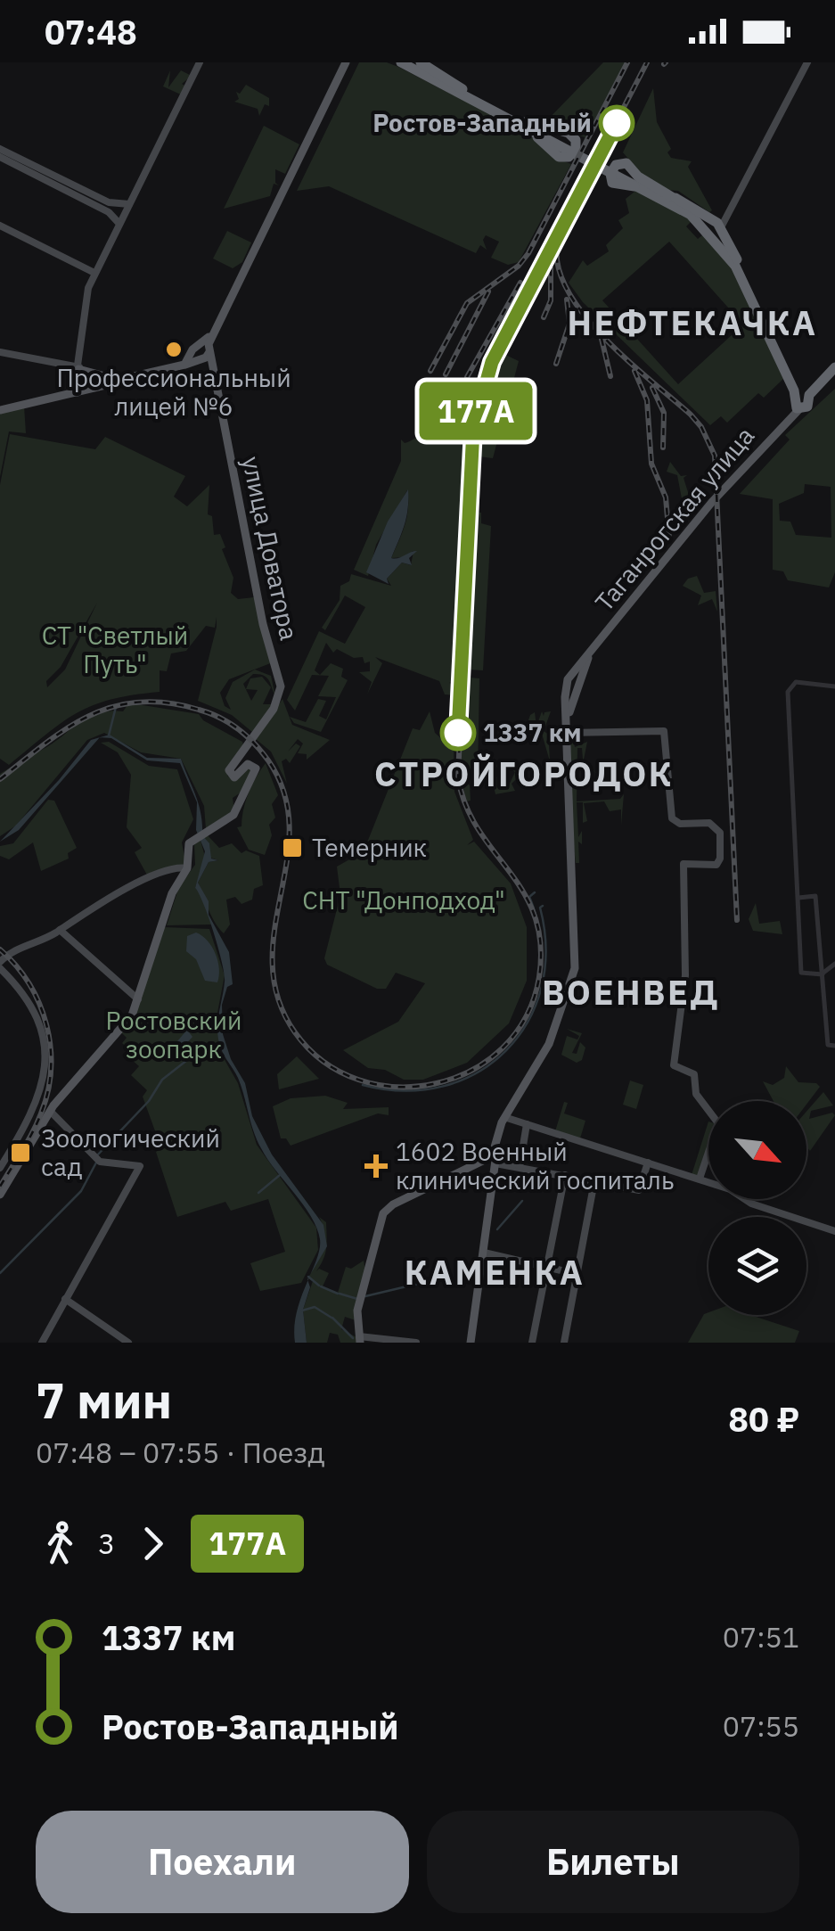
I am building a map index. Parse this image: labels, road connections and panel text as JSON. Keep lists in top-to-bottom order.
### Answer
{
  "streets": {
    "main road": ["Таганрогская улица", "улица Доватора"]
  },
  "districts": [
    "НЕФТЕКАЧКА",
    "СТРОЙГОРОДОК",
    "ВОЕНВЕД",
    "КАМЕНКА"
  ],
  "parks": ["СТ \"Светлый Путь\"", "СНТ \"Донподход\"", "Ростовский зоопарк"],
  "places": {
    "other": ["Ростов-Западный", "Профессиональный лицей №6", "1337 км"],
    "transit": ["Темерник", "Зоологический сад"],
    "health": ["1602 Военный клинический госпиталь"]
  },
  "north": "bottom right",
  "page": {
    "status": "07:48",
    "on_map": "177А",
    "heading": ["7 мин", "07:48 – 07:55 · Поезд", "80 ₽"],
    "legs": ["3", "177А"],
    "list": [
      {
        "name": "1337 км",
        "value": "07:51"
      },
      {
        "name": "Ростов-Западный",
        "value": "07:55"
      }
    ],
    "buttons": ["Поехали", "Билеты"]
  }
}
